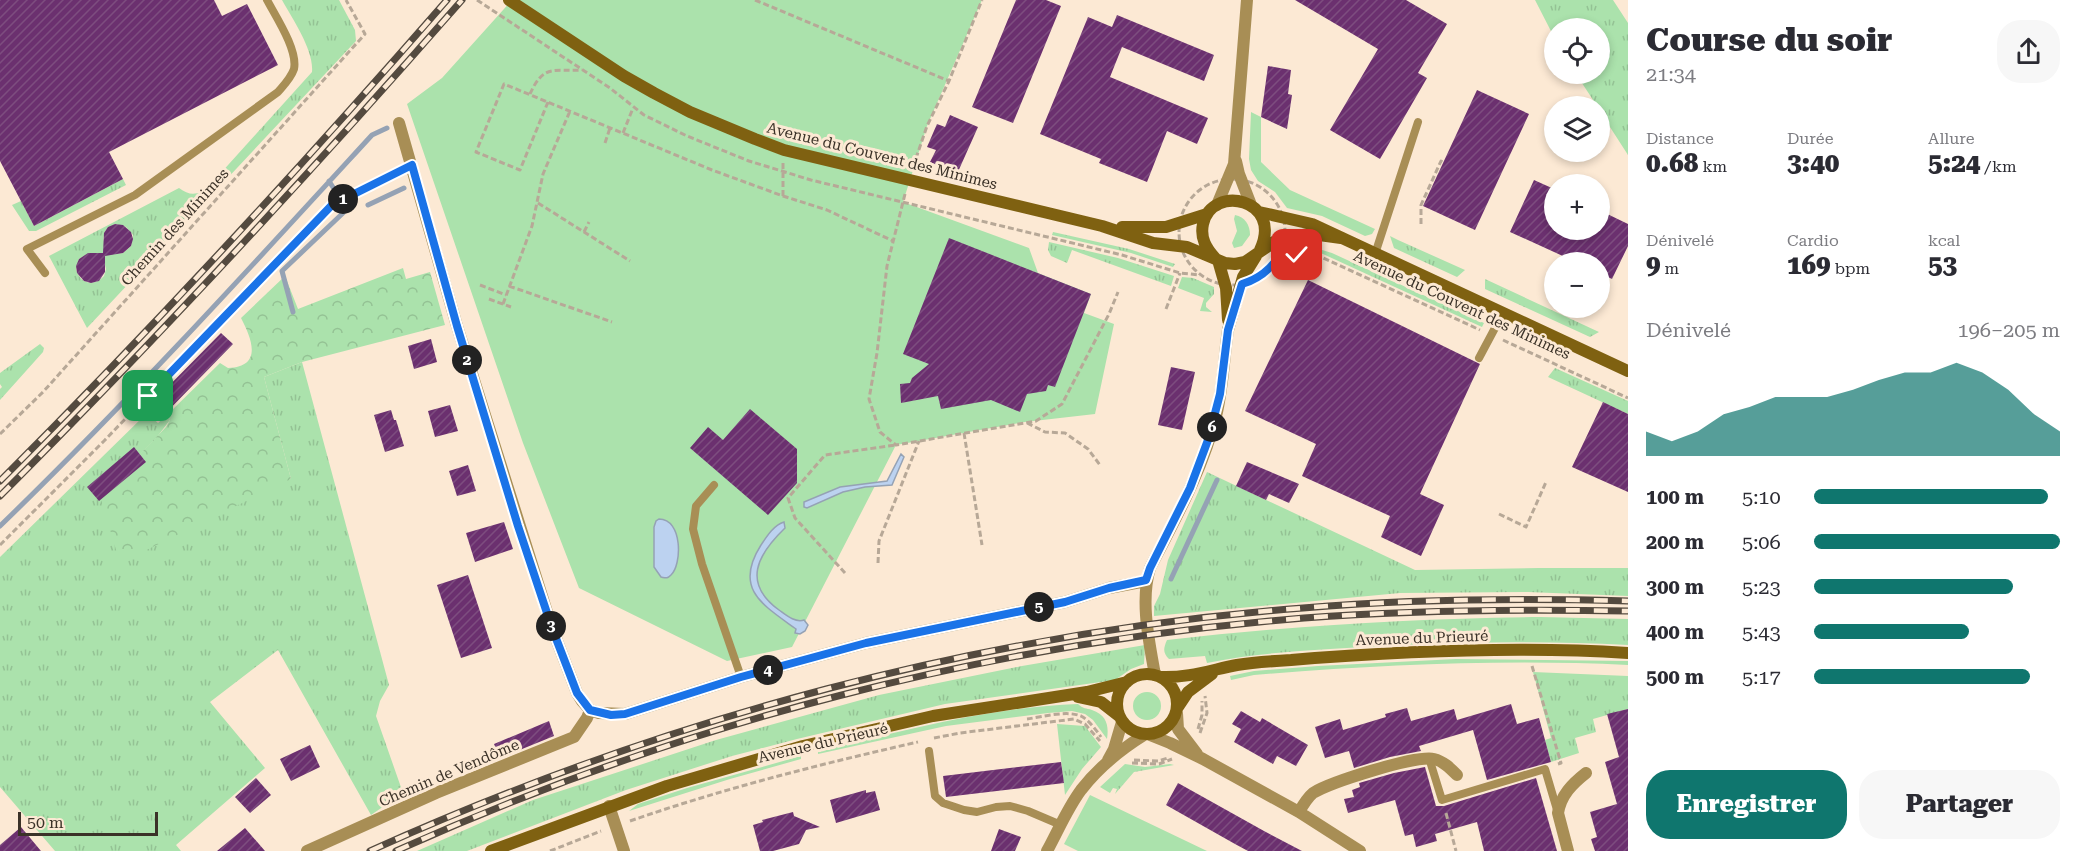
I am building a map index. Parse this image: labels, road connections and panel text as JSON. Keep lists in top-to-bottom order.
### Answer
{
  "streets": {
    "street": ["Avenue du Couvent des Minimes", "Avenue du Prieuré", "Chemin de Vendôme"],
    "path": ["Chemin des Minimes"]
  },
  "scale_bar": "50 m",
  "page": {
    "heading": ["Course du soir", "21:34"],
    "map_buttons": ["+", "−"],
    "stats": [
      ["Distance", "0.68 km"],
      ["Durée", "3:40"],
      ["Allure", "5:24 /km"],
      ["Dénivelé", "9 m"],
      ["Cardio", "169 bpm"],
      ["kcal", "53"]
    ],
    "pins": [
      "1",
      "2",
      "6",
      "5",
      "3",
      "4"
    ],
    "chart": ["Dénivelé", "196–205 m"],
    "list": [
      {
        "name": "100 m",
        "note": "5:10"
      },
      {
        "name": "200 m",
        "note": "5:06"
      },
      {
        "name": "300 m",
        "note": "5:23"
      },
      {
        "name": "400 m",
        "note": "5:43"
      },
      {
        "name": "500 m",
        "note": "5:17"
      }
    ],
    "buttons": ["Enregistrer", "Partager"],
    "scale": "50 m"
  }
}
